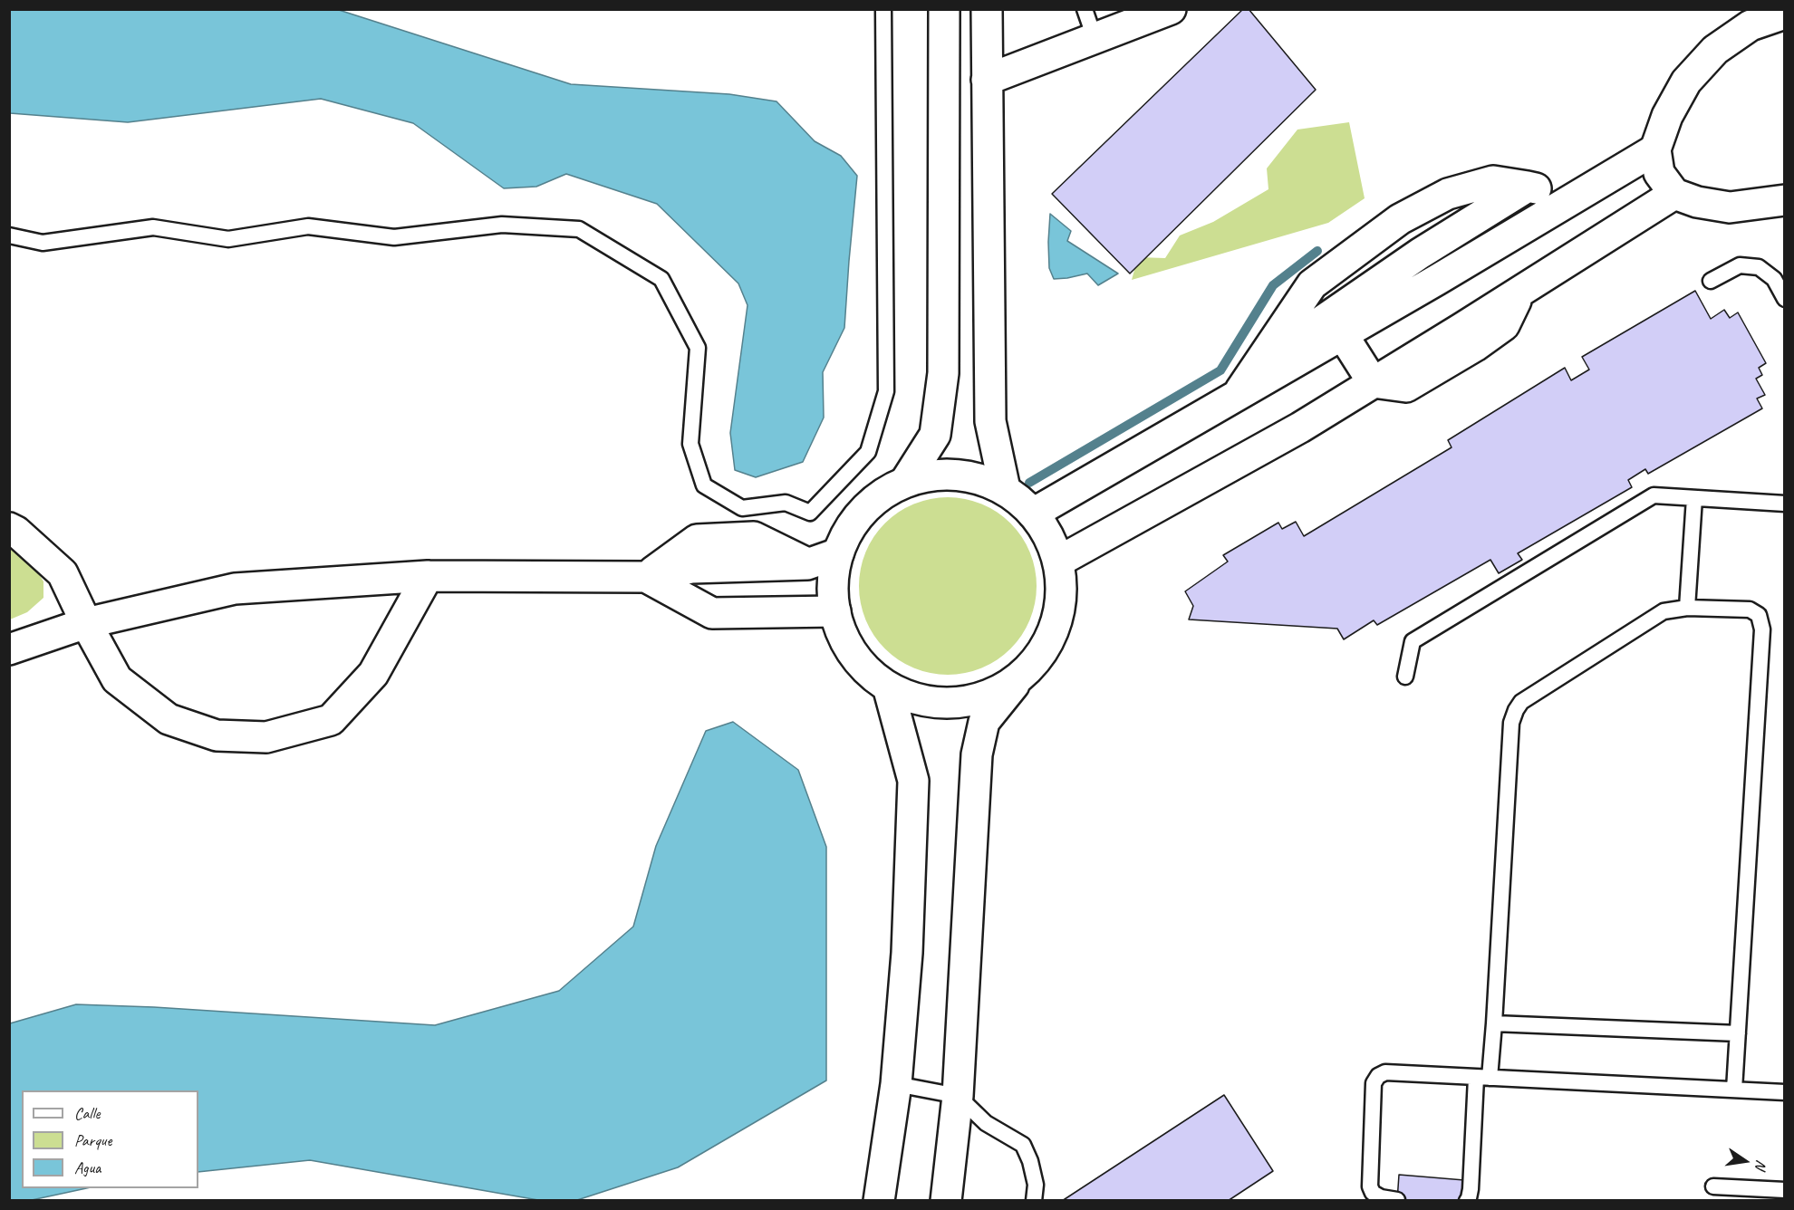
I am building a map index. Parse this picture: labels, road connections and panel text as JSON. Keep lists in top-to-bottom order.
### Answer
{
  "legend": ["Calle", "Parque", "Agua"],
  "north": "right"
}
